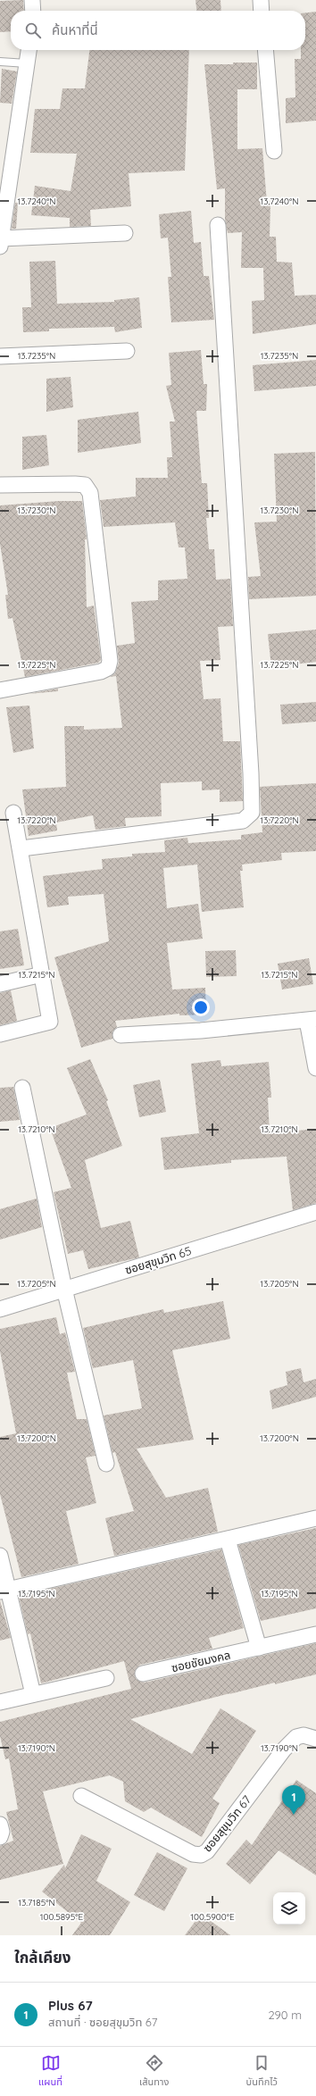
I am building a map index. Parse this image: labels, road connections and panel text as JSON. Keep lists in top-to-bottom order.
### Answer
{
  "streets": {
    "street": ["ซอยสุขุมวิท 65", "ซอยชัยมงคล", "ซอยสุขุมวิท 67"]
  },
  "page": {
    "search": "ค้นหาที่นี่",
    "pins": "1",
    "heading": "ใกล้เคียง",
    "list": [
      {
        "mark": "1",
        "name": "Plus 67",
        "note": "สถานที่ · ซอยสุขุมวิท 67",
        "value": "290 m"
      }
    ],
    "nav": ["แผนที่", "เส้นทาง", "บันทึกไว้"]
  },
  "coordinates": [
    "13.7240°N",
    "13.7235°N",
    "13.7230°N",
    "13.7225°N",
    "13.7220°N",
    "13.7215°N",
    "13.7210°N",
    "13.7205°N",
    "13.7200°N",
    "13.7195°N",
    "13.7190°N",
    "13.7185°N",
    "100.5895°E",
    "100.5900°E"
  ]
}
